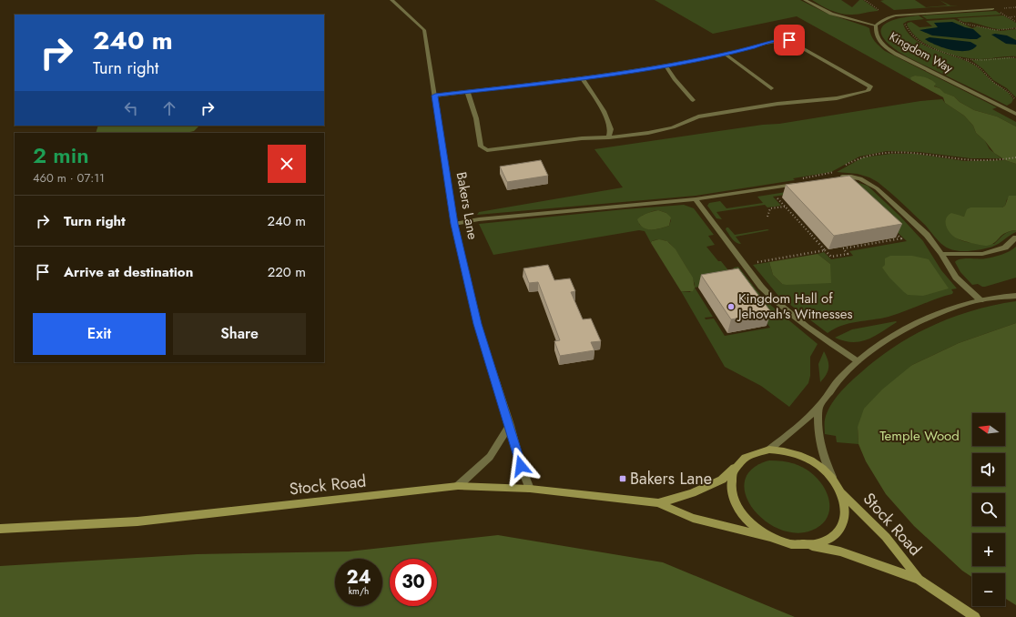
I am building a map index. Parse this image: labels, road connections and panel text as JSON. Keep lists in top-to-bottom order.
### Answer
{
  "streets": {
    "main road": ["Stock Road"],
    "street": ["Kingdom Way", "Bakers Lane"]
  },
  "crossings": [
    ["Bakers Lane", "Stock Road"]
  ],
  "parks": ["Temple Wood"],
  "places": {
    "other": ["Kingdom Hall of Jehovah's Witnesses"],
    "transit": ["Bakers Lane"]
  },
  "north": "left",
  "page": {
    "turn": ["240 m", "Turn right"],
    "heading": ["2 min", "460 m · 07:11"],
    "list": [
      {
        "name": "Turn right",
        "value": "240 m"
      },
      {
        "name": "Arrive at destination",
        "value": "220 m"
      }
    ],
    "buttons": ["Exit", "Share"],
    "map_buttons": ["+", "−"],
    "speed": "24 km/h",
    "limit": "30"
  }
}
